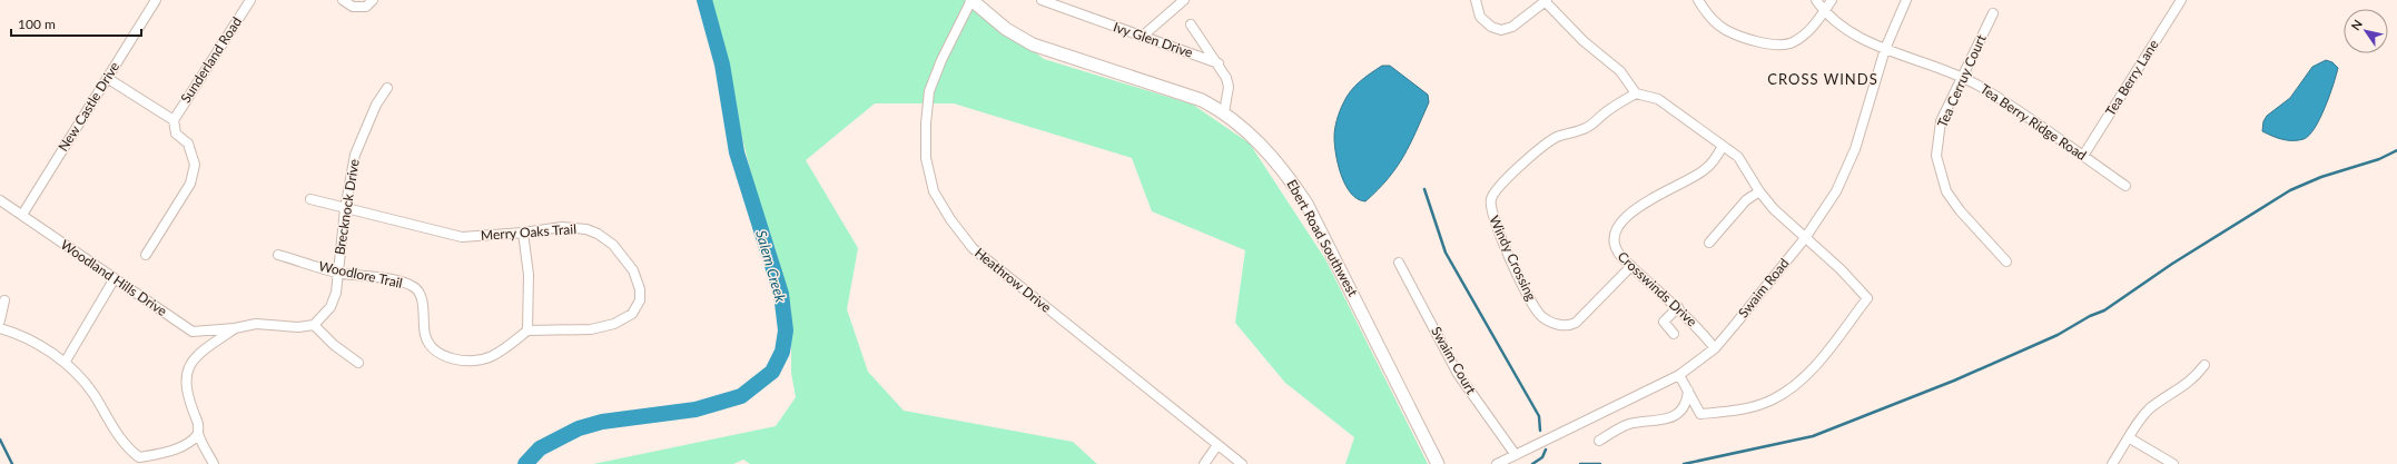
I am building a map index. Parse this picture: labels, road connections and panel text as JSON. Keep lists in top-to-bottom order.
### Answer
{
  "streets": {
    "main road": ["Ebert Road Southwest"],
    "street": [
      "Ivy Glen Drive",
      "Sunderland Road",
      "Tea Berry Lane",
      "Tea Cerruy Court",
      "New Castle Drive",
      "Tea Berry Ridge Road",
      "Brecknock Drive",
      "Merry Oaks Trail",
      "Windy Crossing",
      "Woodlore Trail",
      "Woodland Hills Drive",
      "Heathrow Drive",
      "Swaim Road",
      "Crosswinds Drive",
      "Swaim Court"
    ]
  },
  "crossings": [
    ["Tea Berry Lane", "Tea Berry Ridge Road"],
    ["Tea Cerruy Court", "Tea Berry Ridge Road"],
    ["New Castle Drive", "Woodland Hills Drive"],
    ["Tea Berry Ridge Road", "Swaim Road"],
    ["Brecknock Drive", "Merry Oaks Trail"],
    ["Brecknock Drive", "Woodlore Trail"],
    ["Merry Oaks Trail", "Woodlore Trail"],
    ["Ebert Road Southwest", "Heathrow Drive"],
    ["Windy Crossing", "Crosswinds Drive"],
    ["Swaim Road", "Crosswinds Drive"],
    ["Swaim Road", "Swaim Court"]
  ],
  "districts": ["CROSS WINDS"],
  "water": ["Salem Creek"],
  "scale_bar": "100 m",
  "north": "top left"
}
